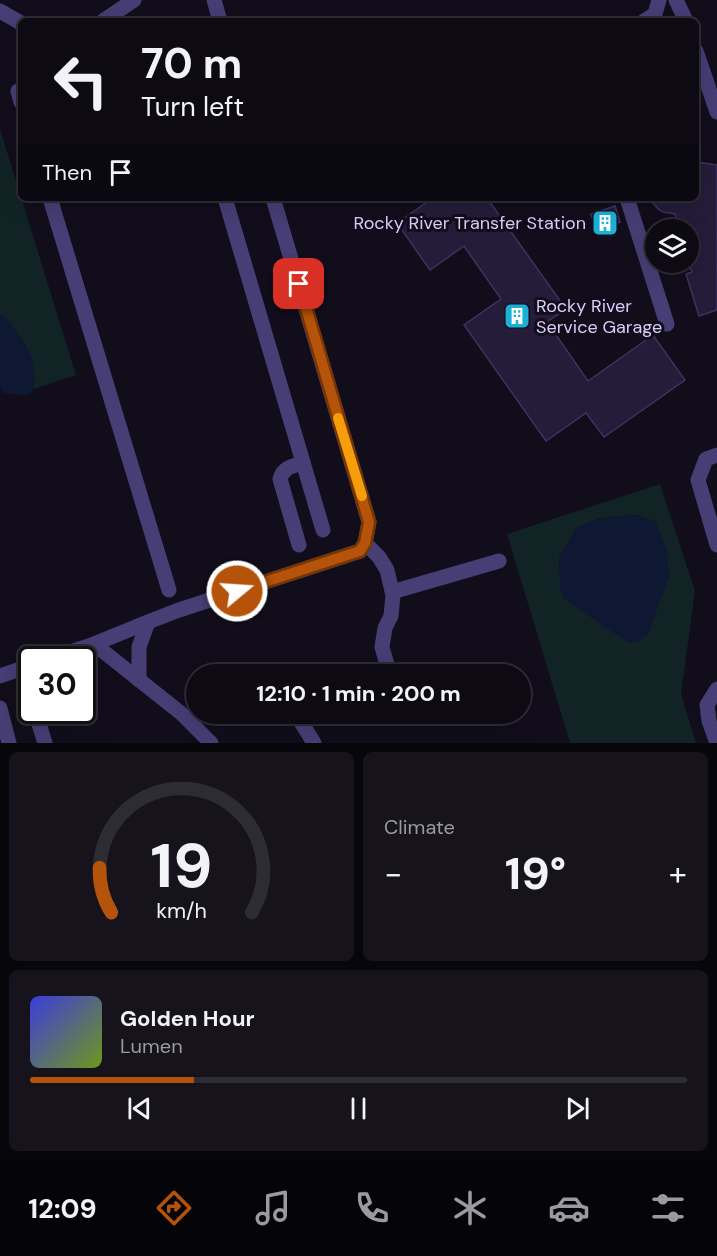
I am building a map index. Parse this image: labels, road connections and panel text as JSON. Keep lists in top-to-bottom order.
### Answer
{
  "places": {
    "building": ["Rocky River Transfer Station", "Rocky River Service Garage"]
  },
  "page": {
    "turn": ["70 m", "Turn left"],
    "then": "Then",
    "limit": "30",
    "trip": "12:10 · 1 min · 200 m",
    "tile": "Climate",
    "heat": ["−", "19°", "+"],
    "song": ["Golden Hour", "Lumen"],
    "tabs": "12:09",
    "gauge": ["19", "km/h"]
  }
}
